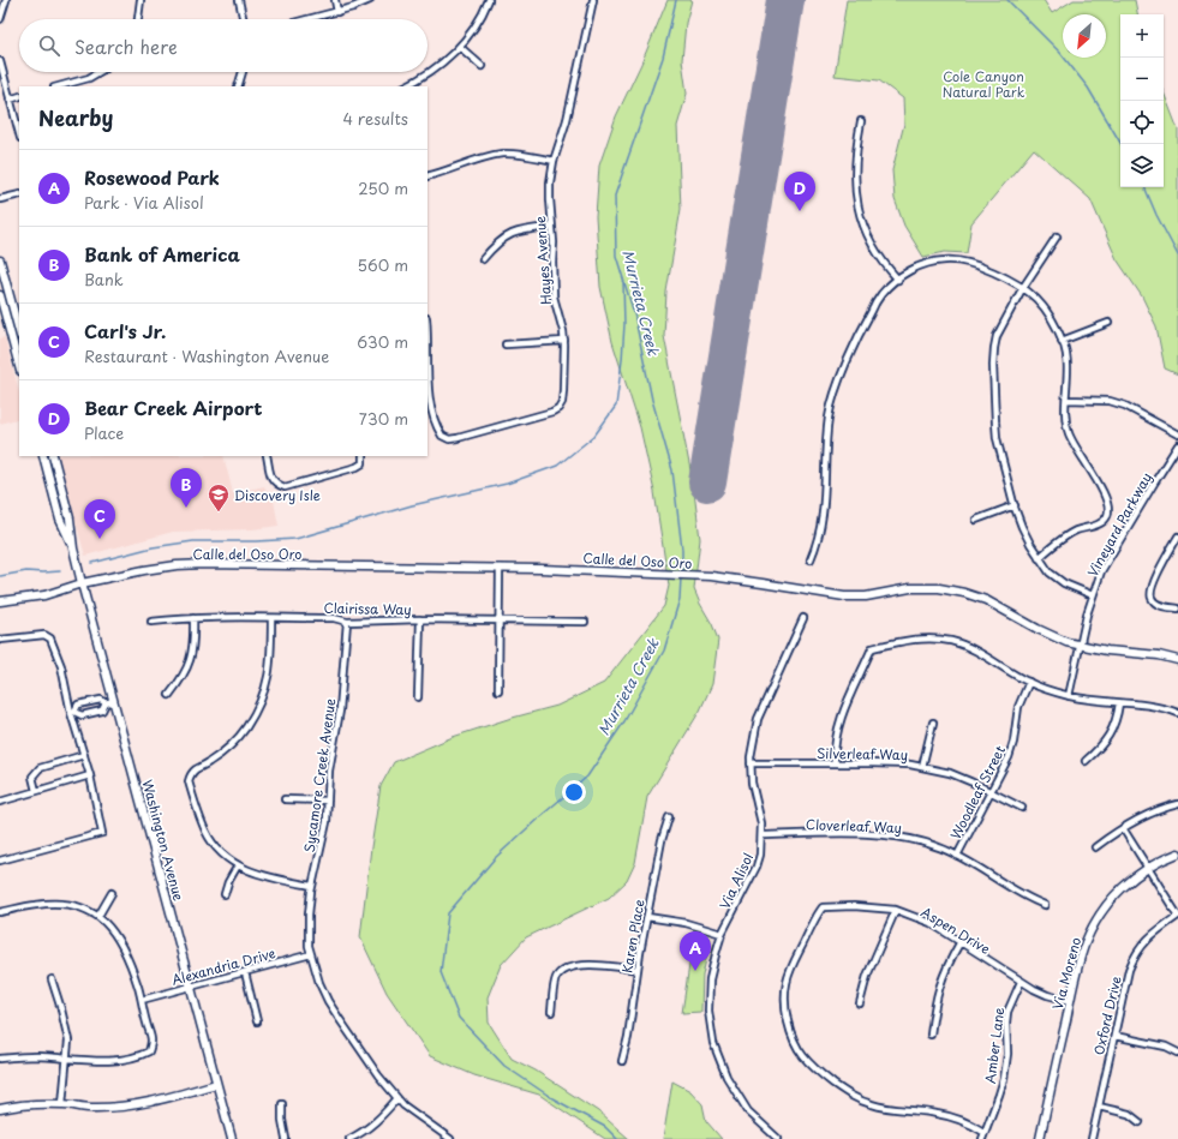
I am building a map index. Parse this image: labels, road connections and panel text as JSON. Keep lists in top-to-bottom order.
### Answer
{
  "streets": {
    "main road": ["Calle del Oso Oro", "Washington Avenue", "Via Moreno"],
    "street": [
      "Hayes Avenue",
      "Vineyard Parkway",
      "Clairissa Way",
      "Silverleaf Way",
      "Sycamore Creek Avenue",
      "Woodleaf Street",
      "Cloverleaf Way",
      "Via Alisol",
      "Aspen Drive",
      "Karen Place",
      "Alexandria Drive",
      "Oxford Drive",
      "Amber Lane"
    ]
  },
  "crossings": [
    ["Vineyard Parkway", "Calle del Oso Oro"],
    ["Calle del Oso Oro", "Washington Avenue"],
    ["Clairissa Way", "Sycamore Creek Avenue"],
    ["Silverleaf Way", "Woodleaf Street"],
    ["Silverleaf Way", "Via Alisol"],
    ["Sycamore Creek Avenue", "Alexandria Drive"],
    ["Woodleaf Street", "Cloverleaf Way"],
    ["Cloverleaf Way", "Via Alisol"],
    ["Washington Avenue", "Alexandria Drive"],
    ["Aspen Drive", "Via Moreno"],
    ["Aspen Drive", "Amber Lane"]
  ],
  "water": ["Murrieta Creek"],
  "parks": ["Cole Canyon Natural Park"],
  "places": {
    "school or university": ["Discovery Isle"]
  },
  "north": "bottom left",
  "page": {
    "map_buttons": ["+", "−"],
    "search": "Search here",
    "heading": ["Nearby", "4 results"],
    "list": [
      {
        "mark": "A",
        "name": "Rosewood Park",
        "note": "Park · Via Alisol",
        "value": "250 m"
      },
      {
        "mark": "B",
        "name": "Bank of America",
        "note": "Bank",
        "value": "560 m"
      },
      {
        "mark": "C",
        "name": "Carl's Jr.",
        "note": "Restaurant · Washington Avenue",
        "value": "630 m"
      },
      {
        "mark": "D",
        "name": "Bear Creek Airport",
        "note": "Place",
        "value": "730 m"
      }
    ],
    "pins": [
      "D",
      "B",
      "C",
      "A"
    ]
  }
}
